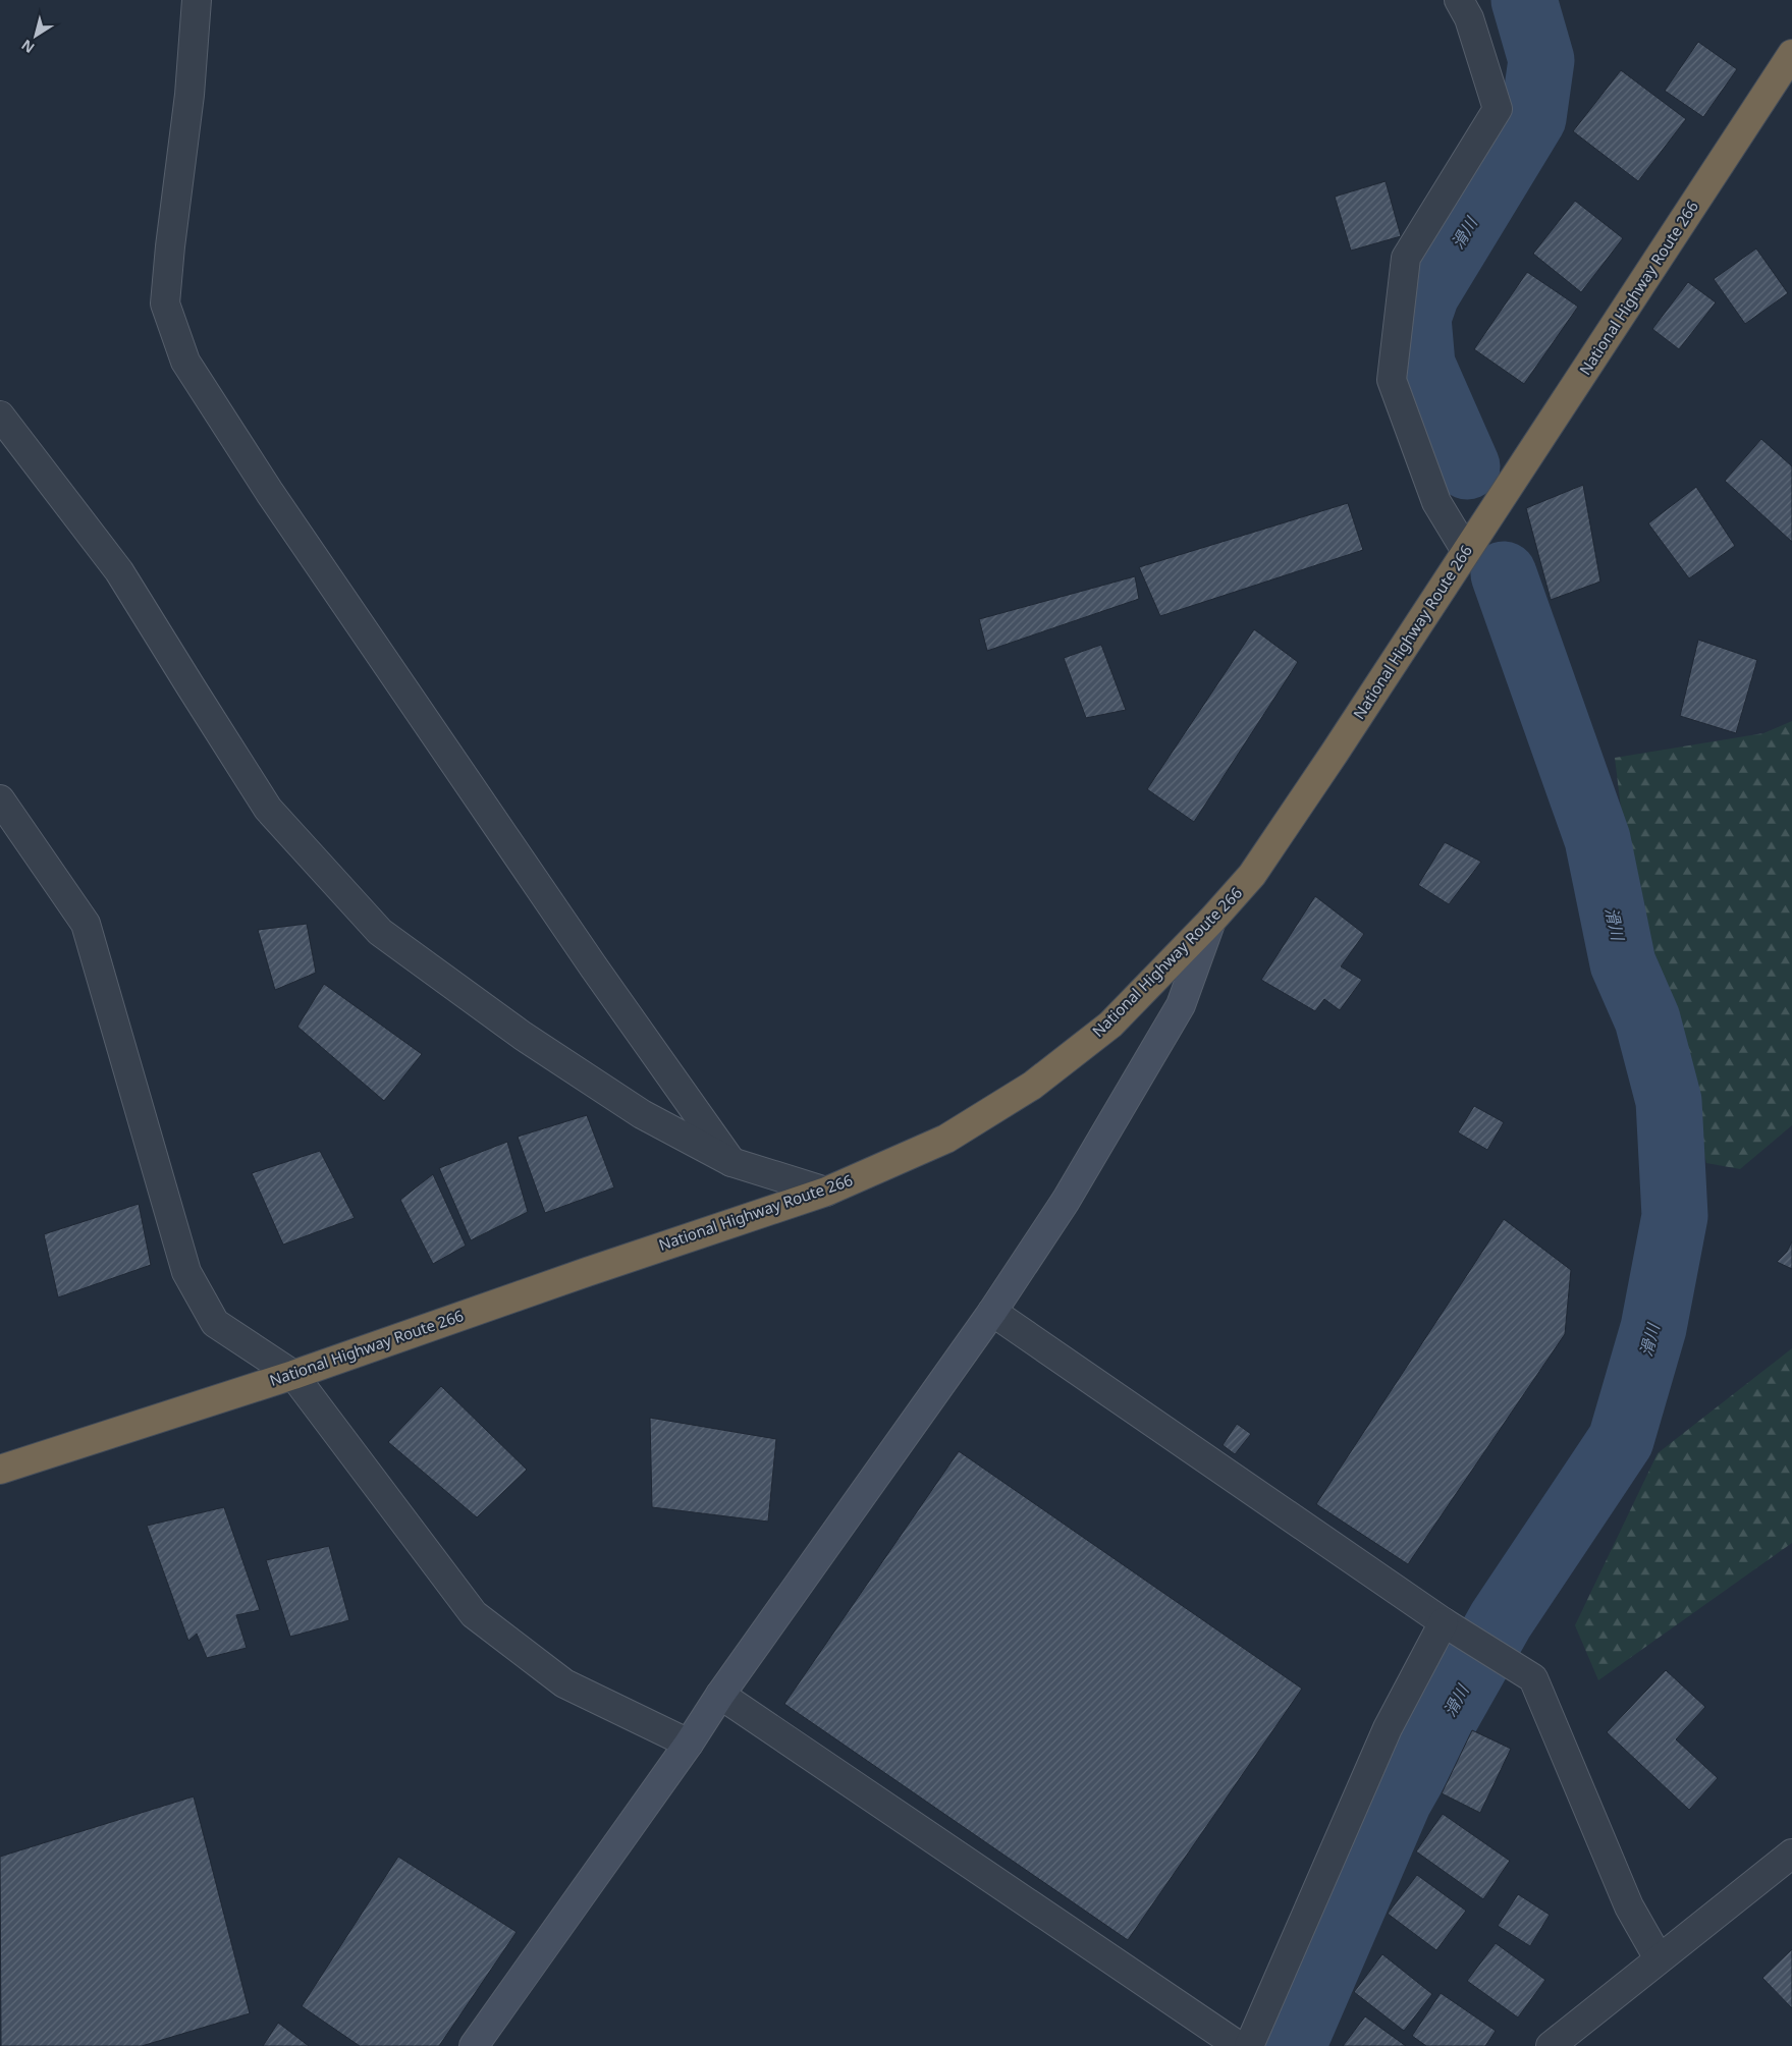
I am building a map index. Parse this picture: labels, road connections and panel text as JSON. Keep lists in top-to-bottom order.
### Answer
{
  "streets": {
    "highway": ["National Highway Route 266"]
  },
  "water": ["滑川"],
  "north": "bottom left"
}
